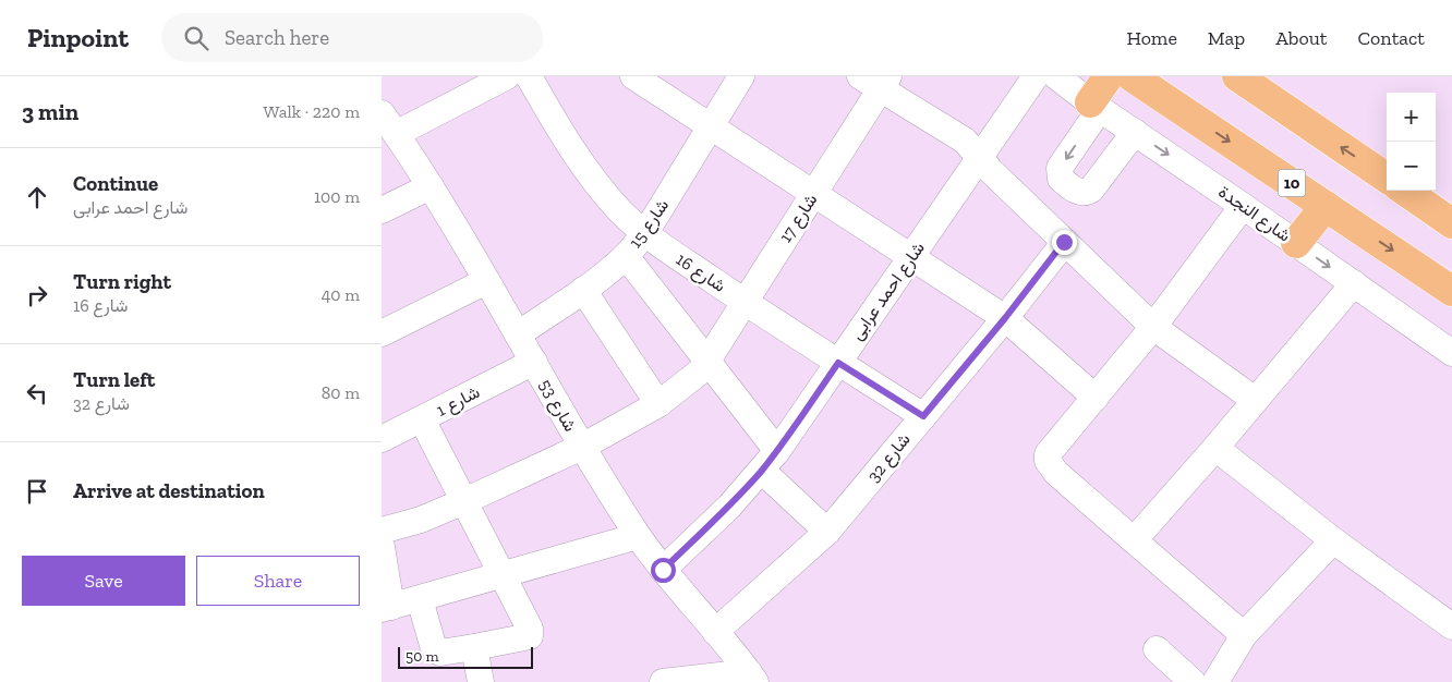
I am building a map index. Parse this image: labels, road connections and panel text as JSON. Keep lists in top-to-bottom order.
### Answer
{
  "streets": {
    "main road": ["10"],
    "street": [
      "شارع النجدة",
      "شارع 17",
      "شارع 15",
      "شارع 16",
      "شارع احمد عرابى",
      "شارع 1",
      "شارع 53",
      "شارع 32"
    ]
  },
  "crossings": [
    ["شارع 17", "شارع 16"],
    ["شارع 17", "شارع 53"],
    ["شارع 15", "شارع 16"],
    ["شارع 15", "شارع 53"],
    ["شارع 16", "شارع احمد عرابى"],
    ["شارع 16", "شارع 32"],
    ["شارع احمد عرابى", "شارع 53"],
    ["شارع 1", "شارع 53"],
    ["شارع 53", "شارع 32"]
  ],
  "scale_bar": "50 m",
  "page": {
    "header": "Pinpoint",
    "search": "Search here",
    "nav": [
      "Home",
      "Map",
      "About",
      "Contact"
    ],
    "heading": ["3 min", "Walk · 220 m"],
    "map_buttons": ["+", "−"],
    "list": [
      ["Continue", "شارع احمد عرابى", "100 m"],
      ["Turn right", "شارع 16", "40 m"],
      ["Turn left", "شارع 32", "80 m"],
      "Arrive at destination"
    ],
    "buttons": ["Save", "Share"],
    "scale": "50 m"
  }
}
